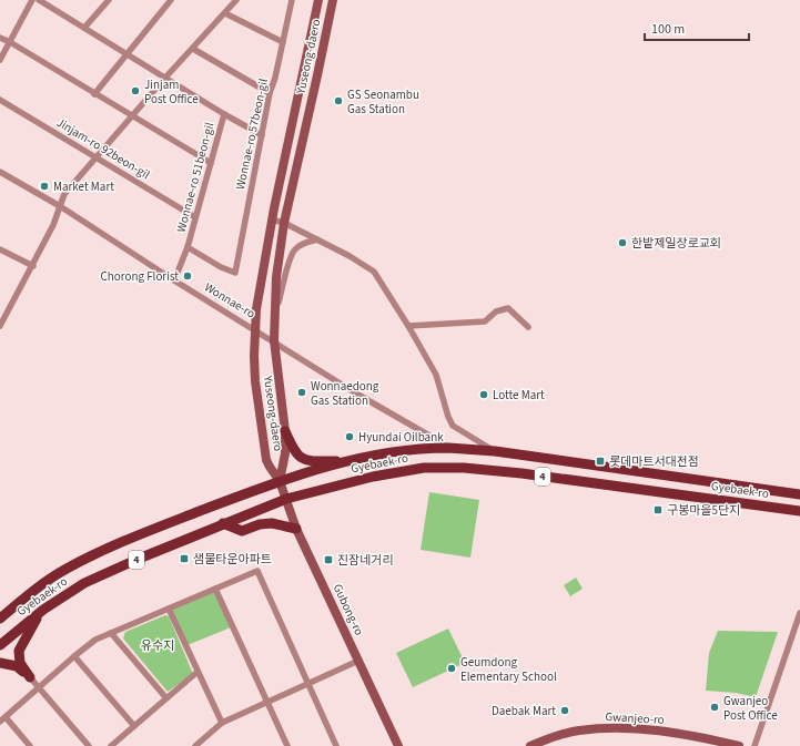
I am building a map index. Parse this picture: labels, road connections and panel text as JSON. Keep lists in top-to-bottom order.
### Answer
{
  "streets": {
    "main road": ["Gyebaek-ro", "4"],
    "street": [
      "Yuseong-daero",
      "Wonnae-ro 57beon-gil",
      "Jinjam-ro 92beon-gil",
      "Wonnae-ro 51beon-gil",
      "Wonnae-ro",
      "Gubong-ro",
      "Gwanjeo-ro"
    ]
  },
  "crossings": [
    ["Yuseong-daero", "Wonnae-ro"],
    ["Yuseong-daero", "Gyebaek-ro"],
    ["Yuseong-daero", "Gubong-ro"],
    ["Wonnae-ro 57beon-gil", "Wonnae-ro 51beon-gil"],
    ["Jinjam-ro 92beon-gil", "Wonnae-ro 51beon-gil"],
    ["Wonnae-ro 51beon-gil", "Wonnae-ro"],
    ["Wonnae-ro", "Gyebaek-ro"],
    ["Gyebaek-ro", "Gubong-ro"]
  ],
  "parks": ["유수지"],
  "places": {
    "other": [
      "Jinjam Post Office",
      "GS Seonambu Gas Station",
      "Market Mart",
      "한밭제일장로교회",
      "Chorong Florist",
      "Wonnaedong Gas Station",
      "Lotte Mart",
      "Hyundai Oilbank",
      "Geumdong Elementary School",
      "Gwanjeo Post Office",
      "Daebak Mart"
    ],
    "transit": [
      "롯데마트서대전점",
      "구봉마을5단지",
      "샘물타운아파트",
      "진잠네거리"
    ]
  },
  "scale_bar": "100 m"
}
